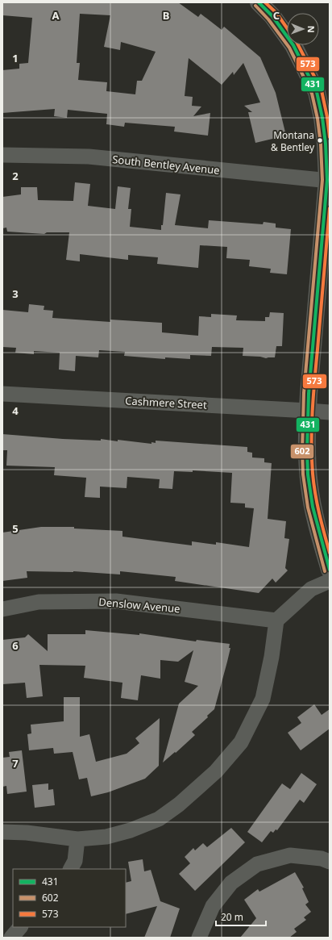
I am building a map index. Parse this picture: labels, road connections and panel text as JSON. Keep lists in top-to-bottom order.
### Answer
{
  "streets": {
    "street": ["South Bentley Avenue", "Cashmere Street", "Denslow Avenue"]
  },
  "places": ["Montana & Bentley"],
  "lines": ["transit line 431", "transit line 573", "transit line 602"],
  "legend": ["431", "602", "573"],
  "scale_bar": "20 m",
  "north": "right",
  "grid": {
    "columns": ["A", "B", "C"],
    "rows": [
      "1",
      "2",
      "3",
      "4",
      "5",
      "6",
      "7"
    ]
  }
}
